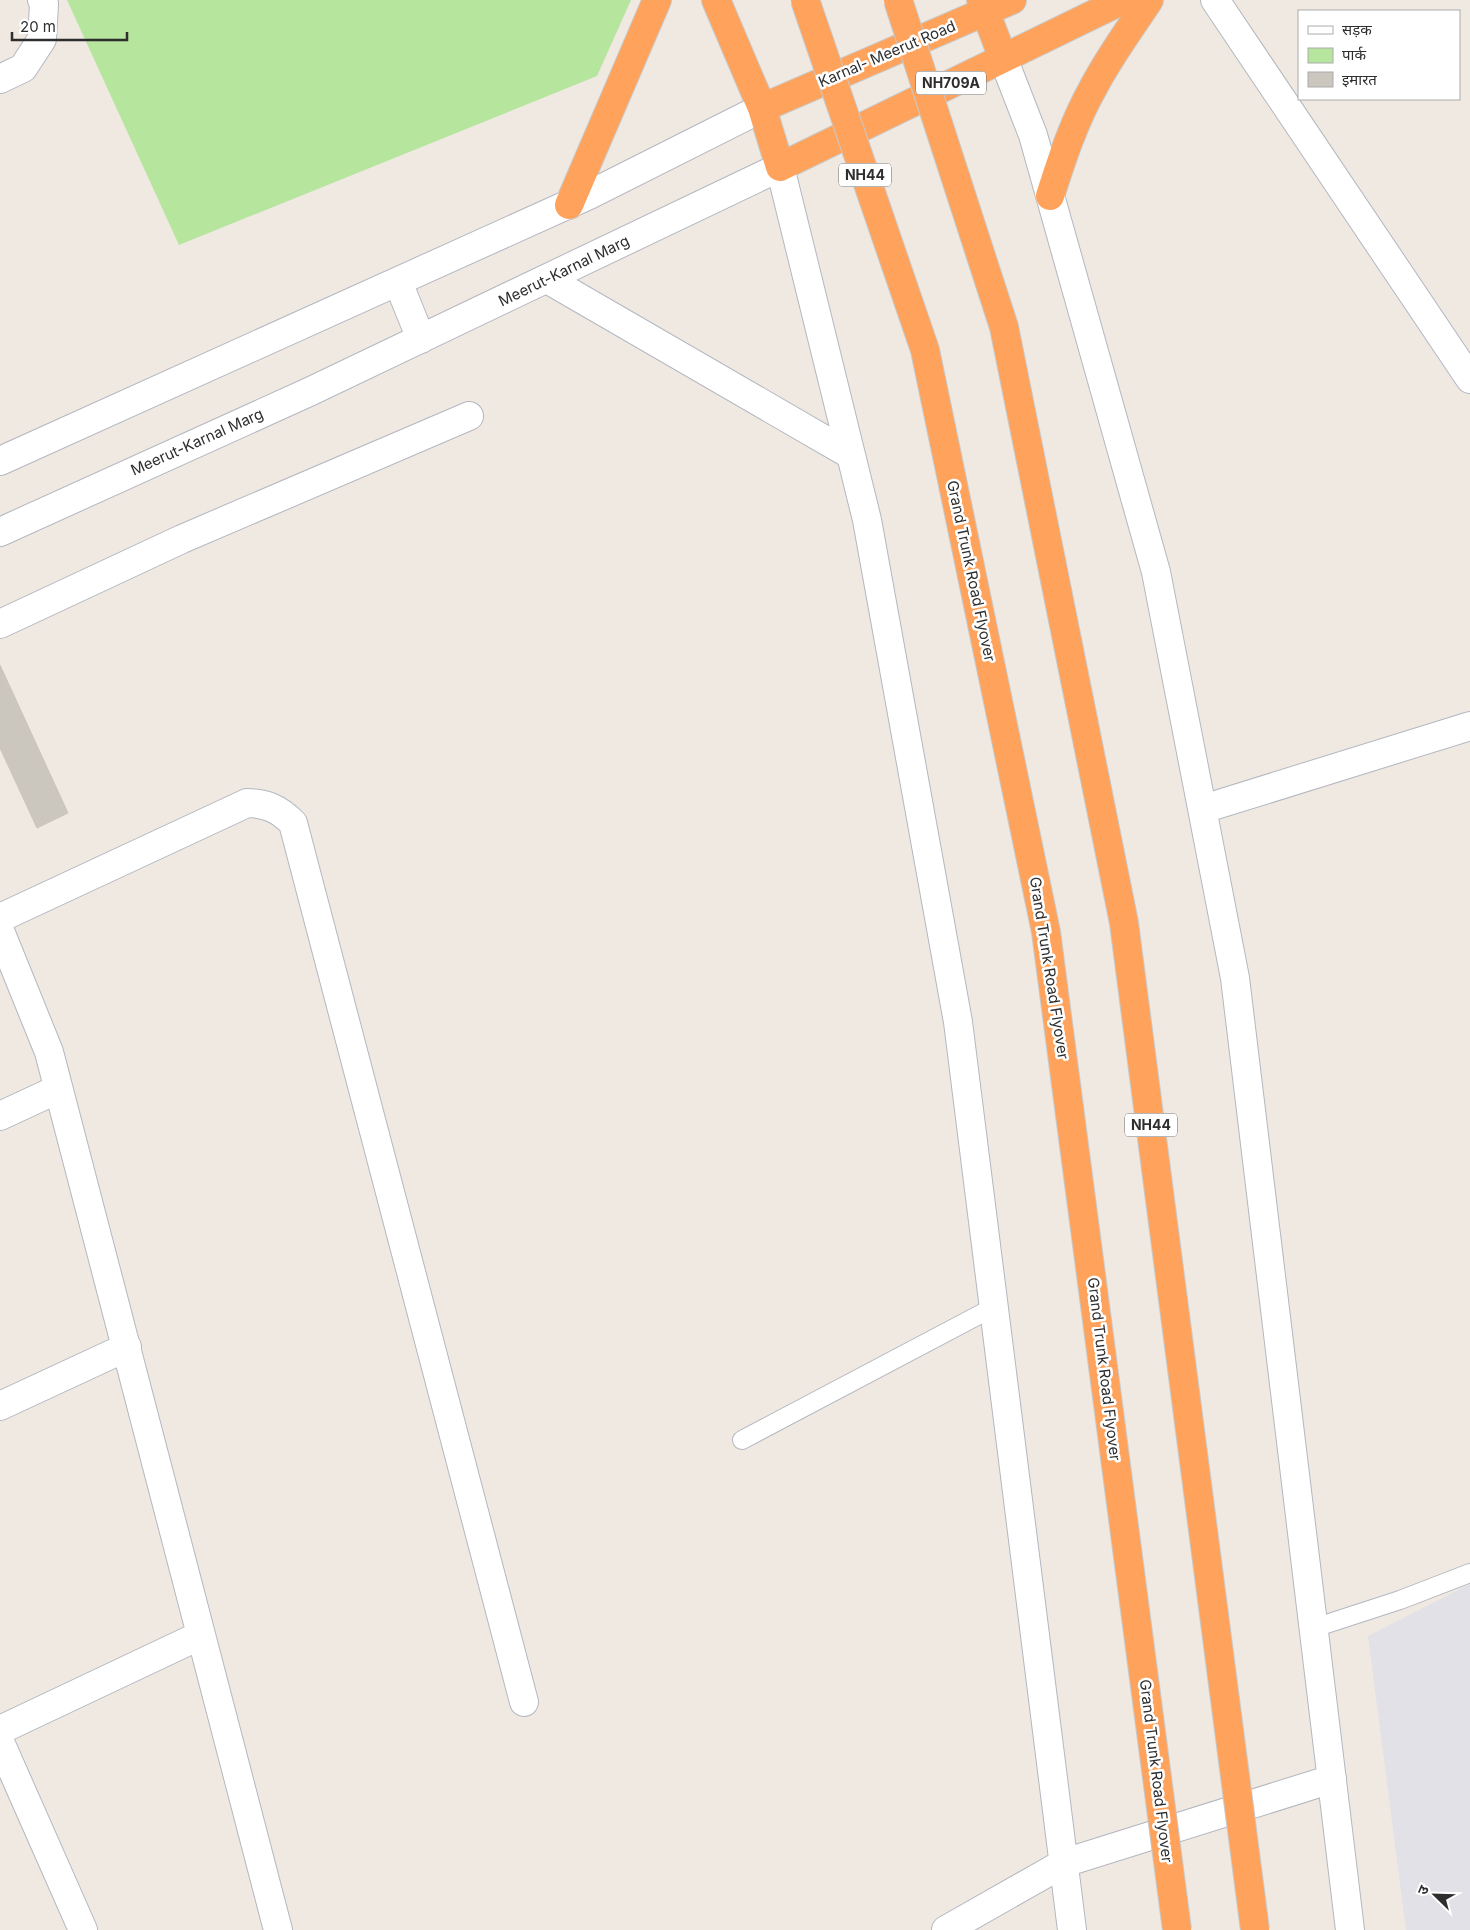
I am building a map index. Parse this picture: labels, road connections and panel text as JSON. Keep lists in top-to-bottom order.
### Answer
{
  "streets": {
    "highway": [
      "Karnal- Meerut Road",
      "NH709A",
      "NH44",
      "Meerut-Karnal Marg",
      "Grand Trunk Road Flyover"
    ]
  },
  "crossings": [
    ["Karnal- Meerut Road", "NH709A"],
    ["NH709A", "Meerut-Karnal Marg"]
  ],
  "legend": ["सड़क", "पार्क", "इमारत"],
  "scale_bar": "20 m",
  "north": "top left"
}
